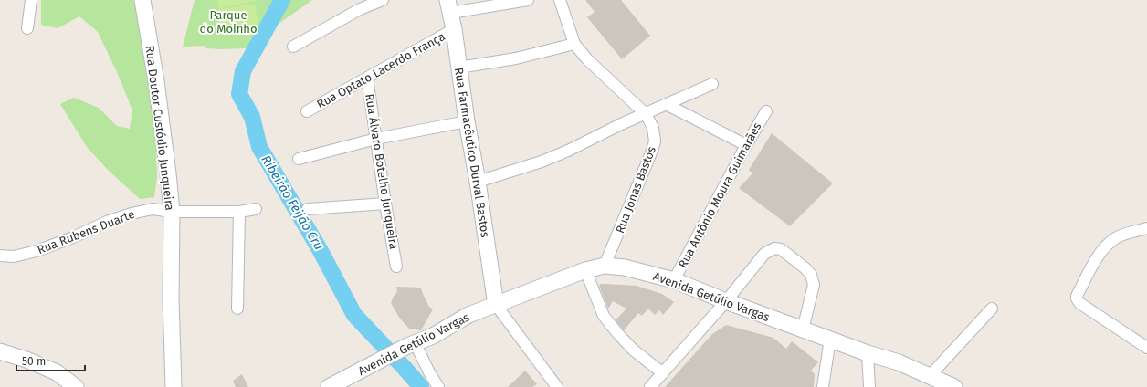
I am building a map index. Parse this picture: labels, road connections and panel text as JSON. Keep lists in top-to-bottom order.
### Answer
{
  "streets": {
    "main road": ["Rua Doutor Custódio Junqueira", "Rua Farmacêutico Durval Bastos", "Avenida Getúlio Vargas"],
    "street": [
      "Rua Optato Lacerdo França",
      "Rua Álvaro Botelho Junqueira",
      "Rua Jonas Bastos",
      "Rua Antônio Moura Guimarães",
      "Rua Rubens Duarte"
    ]
  },
  "crossings": [
    ["Rua Optato Lacerdo França", "Rua Farmacêutico Durval Bastos"],
    ["Rua Optato Lacerdo França", "Rua Álvaro Botelho Junqueira"],
    ["Rua Doutor Custódio Junqueira", "Rua Rubens Duarte"],
    ["Rua Farmacêutico Durval Bastos", "Avenida Getúlio Vargas"],
    ["Rua Jonas Bastos", "Avenida Getúlio Vargas"],
    ["Rua Antônio Moura Guimarães", "Avenida Getúlio Vargas"]
  ],
  "water": ["Ribeirão Feijão Cru"],
  "parks": ["Parque do Moinho"],
  "scale_bar": "50 m"
}
